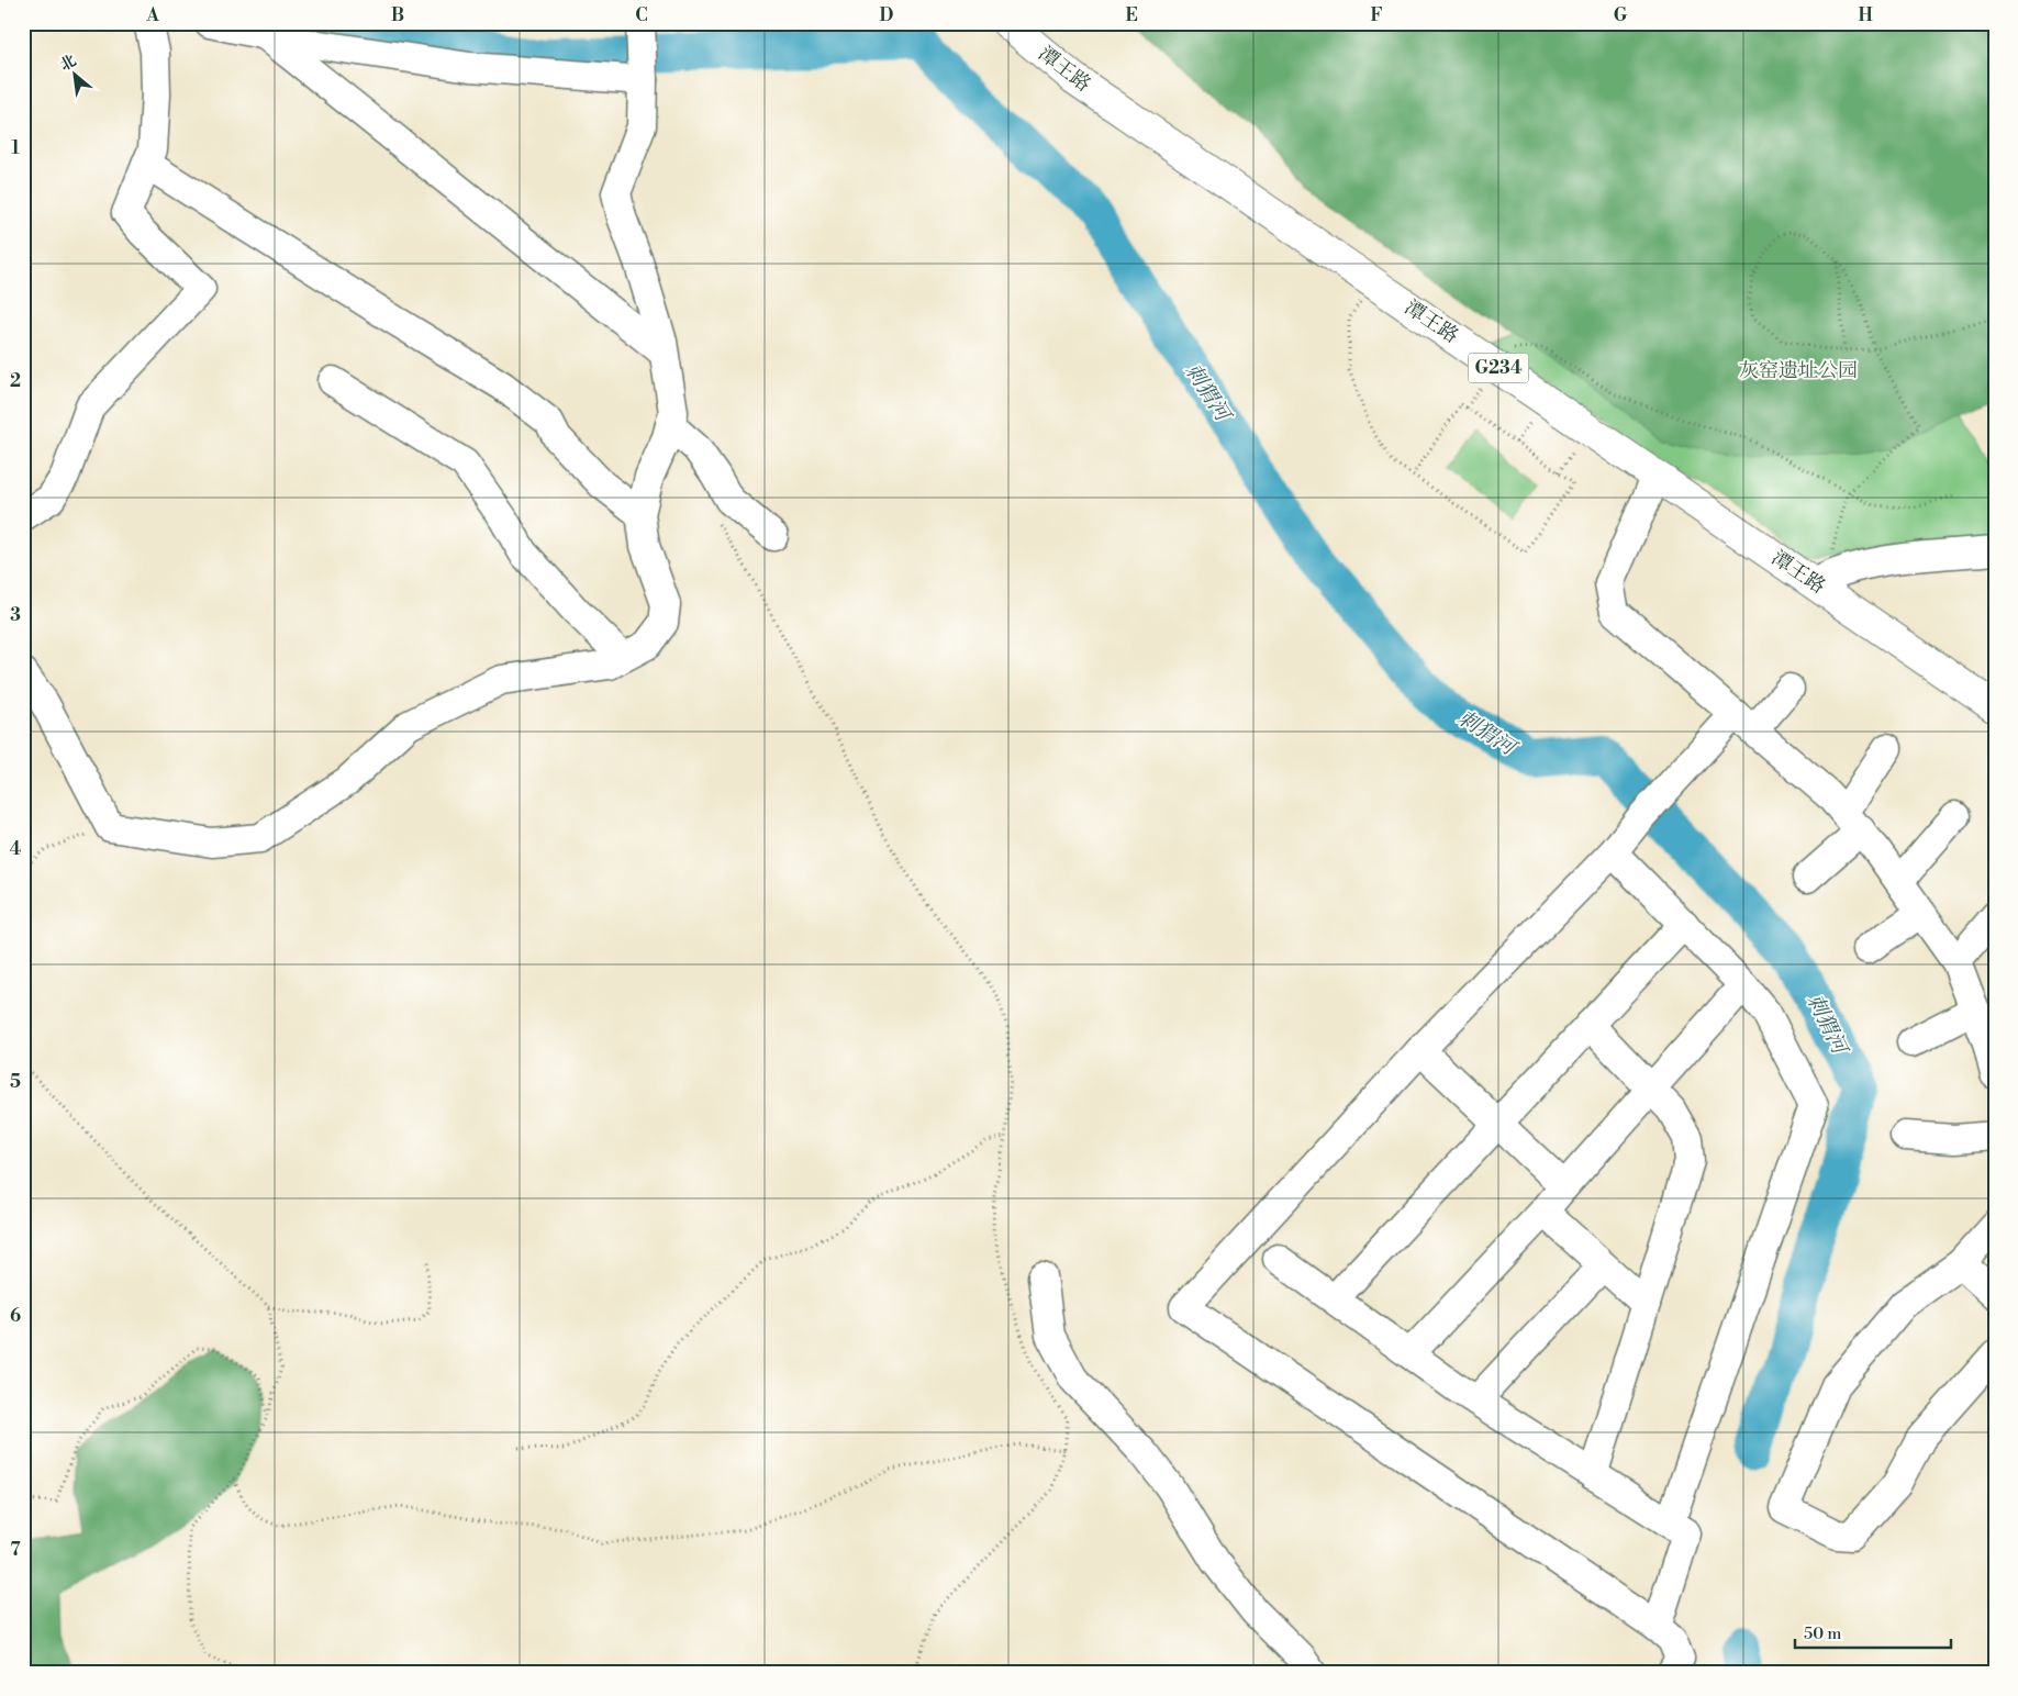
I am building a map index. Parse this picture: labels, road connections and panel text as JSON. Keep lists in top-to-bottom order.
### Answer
{
  "streets": {
    "highway": ["潭王路", "G234"]
  },
  "water": ["刺猬河"],
  "parks": ["灰窑遗址公园"],
  "scale_bar": "50 m",
  "north": "top left",
  "grid": {
    "columns": [
      "A",
      "B",
      "C",
      "D",
      "E",
      "F",
      "G",
      "H"
    ],
    "rows": [
      "1",
      "2",
      "3",
      "4",
      "5",
      "6",
      "7"
    ]
  }
}
